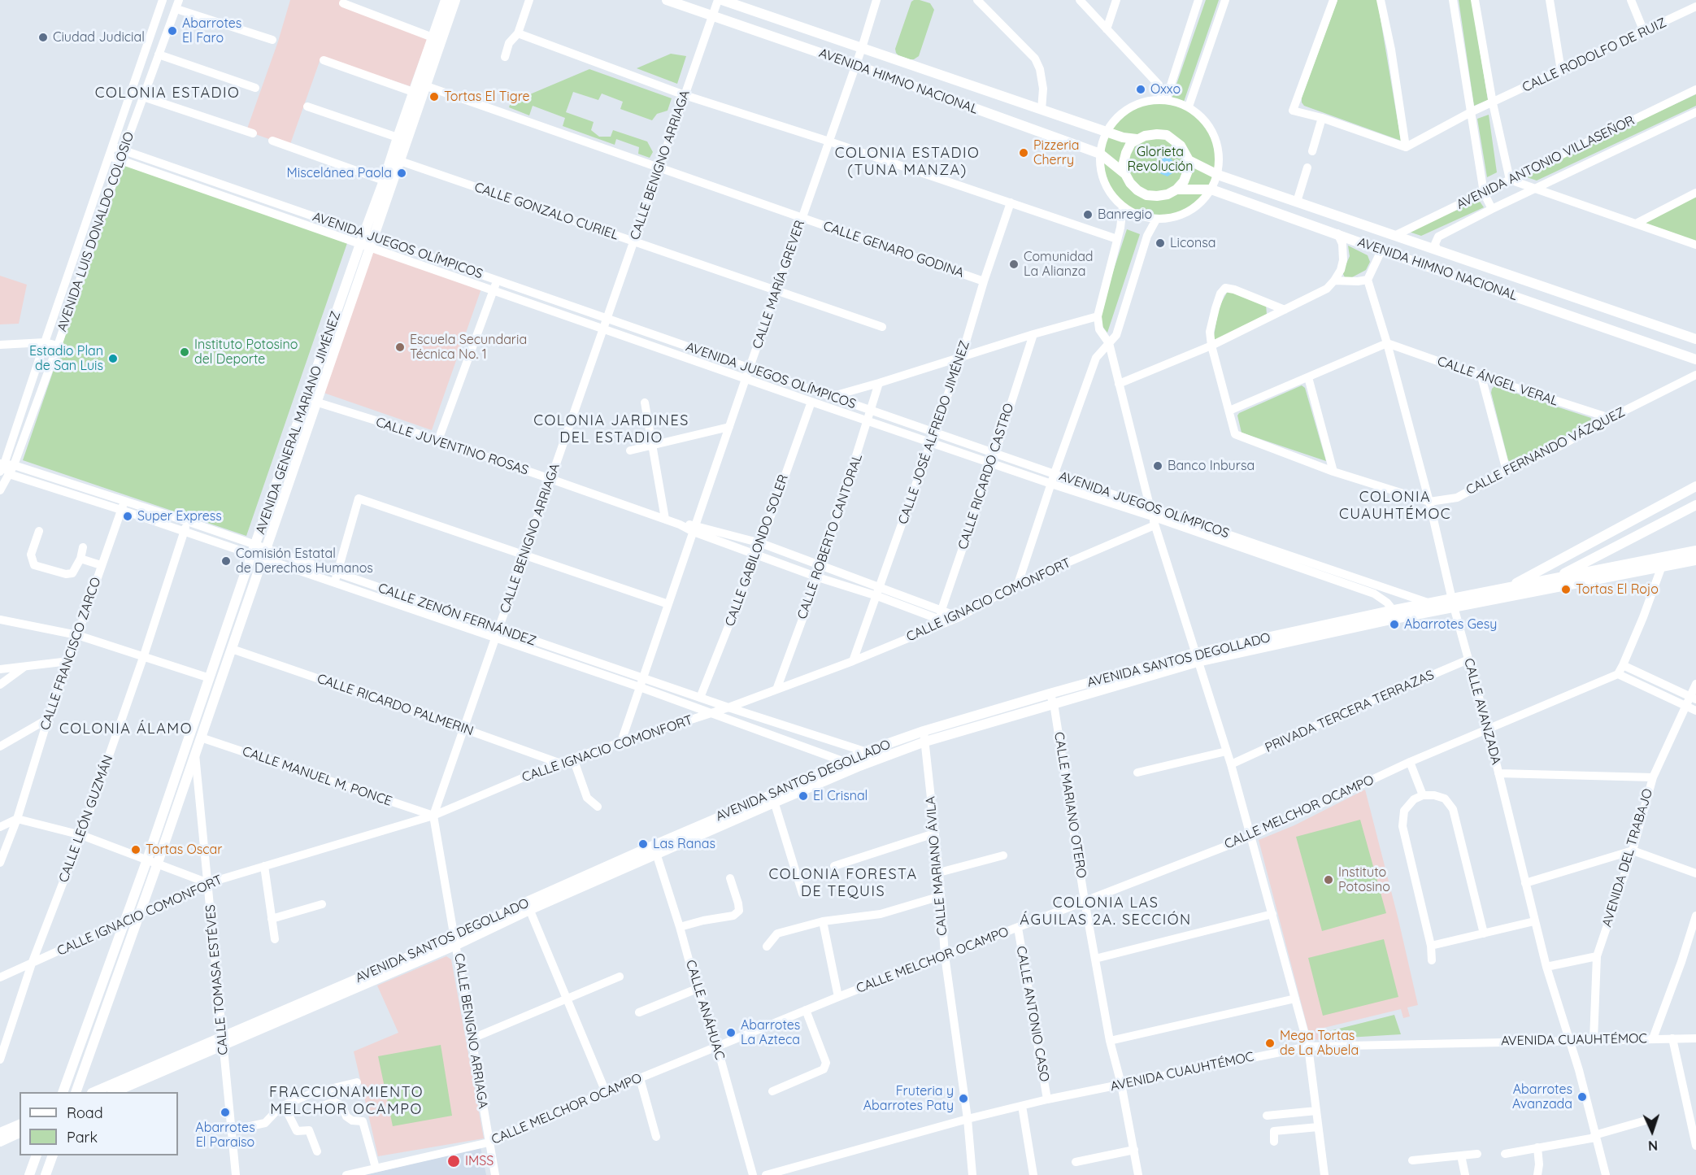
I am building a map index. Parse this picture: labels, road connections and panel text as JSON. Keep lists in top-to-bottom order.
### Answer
{
  "streets": {
    "main road": ["AVENIDA HIMNO NACIONAL", "AVENIDA GENERAL MARIANO JIMÉNEZ", "AVENIDA SANTOS DEGOLLADO"],
    "street": [
      "CALLE RODOLFO DE RUIZ",
      "AVENIDA ANTONIO VILLASEÑOR",
      "CALLE BENIGNO ARRIAGA",
      "CALLE GONZALO CURIEL",
      "AVENIDA LUIS DONALDO COLOSIO",
      "AVENIDA JUEGOS OLÍMPICOS",
      "CALLE GENARO GODINA",
      "CALLE MARÍA GREVER",
      "CALLE ÁNGEL VERAL",
      "CALLE JOSÉ ALFREDO JIMÉNEZ",
      "CALLE JUVENTINO ROSAS",
      "CALLE FERNANDO VÁZQUEZ",
      "CALLE RICARDO CASTRO",
      "CALLE ROBERTO CANTORAL",
      "CALLE GABILONDO SOLER",
      "CALLE IGNACIO COMONFORT",
      "CALLE ZENÓN FERNÁNDEZ",
      "CALLE FRANCISCO ZARCO",
      "CALLE RICARDO PALMERIN",
      "PRIVADA TERCERA TERRAZAS",
      "CALLE AVANZADA",
      "CALLE MANUEL M. PONCE",
      "CALLE MARIANO OTERO",
      "CALLE MELCHOR OCAMPO",
      "CALLE LEÓN GUZMÁN",
      "AVENIDA DEL TRABAJO",
      "CALLE MARIANO ÁVILA",
      "CALLE TOMASA ESTÉVES",
      "CALLE ANÁHUAC",
      "CALLE ANTONIO CASO",
      "AVENIDA CUAUHTÉMOC"
    ]
  },
  "crossings": [
    ["AVENIDA HIMNO NACIONAL", "AVENIDA ANTONIO VILLASEÑOR"],
    ["AVENIDA HIMNO NACIONAL", "CALLE BENIGNO ARRIAGA"],
    ["AVENIDA HIMNO NACIONAL", "CALLE MARÍA GREVER"],
    ["CALLE BENIGNO ARRIAGA", "CALLE GONZALO CURIEL"],
    ["CALLE BENIGNO ARRIAGA", "AVENIDA JUEGOS OLÍMPICOS"],
    ["CALLE BENIGNO ARRIAGA", "CALLE GENARO GODINA"],
    ["CALLE BENIGNO ARRIAGA", "CALLE JUVENTINO ROSAS"],
    ["CALLE BENIGNO ARRIAGA", "CALLE IGNACIO COMONFORT"],
    ["CALLE BENIGNO ARRIAGA", "CALLE ZENÓN FERNÁNDEZ"],
    ["CALLE BENIGNO ARRIAGA", "AVENIDA SANTOS DEGOLLADO"],
    ["CALLE BENIGNO ARRIAGA", "CALLE RICARDO PALMERIN"],
    ["CALLE BENIGNO ARRIAGA", "CALLE MANUEL M. PONCE"],
    ["CALLE BENIGNO ARRIAGA", "CALLE MELCHOR OCAMPO"],
    ["CALLE GONZALO CURIEL", "CALLE MARÍA GREVER"],
    ["CALLE GONZALO CURIEL", "AVENIDA GENERAL MARIANO JIMÉNEZ"],
    ["AVENIDA LUIS DONALDO COLOSIO", "AVENIDA JUEGOS OLÍMPICOS"],
    ["AVENIDA LUIS DONALDO COLOSIO", "CALLE ZENÓN FERNÁNDEZ"],
    ["AVENIDA JUEGOS OLÍMPICOS", "CALLE MARÍA GREVER"],
    ["AVENIDA JUEGOS OLÍMPICOS", "AVENIDA GENERAL MARIANO JIMÉNEZ"],
    ["AVENIDA JUEGOS OLÍMPICOS", "CALLE JOSÉ ALFREDO JIMÉNEZ"],
    ["AVENIDA JUEGOS OLÍMPICOS", "CALLE RICARDO CASTRO"],
    ["AVENIDA JUEGOS OLÍMPICOS", "CALLE ROBERTO CANTORAL"],
    ["AVENIDA JUEGOS OLÍMPICOS", "CALLE GABILONDO SOLER"],
    ["AVENIDA JUEGOS OLÍMPICOS", "CALLE IGNACIO COMONFORT"],
    ["AVENIDA JUEGOS OLÍMPICOS", "AVENIDA SANTOS DEGOLLADO"],
    ["CALLE GENARO GODINA", "CALLE MARÍA GREVER"],
    ["CALLE GENARO GODINA", "AVENIDA GENERAL MARIANO JIMÉNEZ"],
    ["CALLE GENARO GODINA", "CALLE JOSÉ ALFREDO JIMÉNEZ"],
    ["CALLE MARÍA GREVER", "CALLE JUVENTINO ROSAS"],
    ["CALLE MARÍA GREVER", "CALLE IGNACIO COMONFORT"],
    ["CALLE MARÍA GREVER", "CALLE ZENÓN FERNÁNDEZ"],
    ["CALLE ÁNGEL VERAL", "CALLE FERNANDO VÁZQUEZ"],
    ["CALLE ÁNGEL VERAL", "CALLE AVANZADA"],
    ["AVENIDA GENERAL MARIANO JIMÉNEZ", "CALLE JUVENTINO ROSAS"],
    ["AVENIDA GENERAL MARIANO JIMÉNEZ", "CALLE IGNACIO COMONFORT"],
    ["AVENIDA GENERAL MARIANO JIMÉNEZ", "CALLE ZENÓN FERNÁNDEZ"],
    ["AVENIDA GENERAL MARIANO JIMÉNEZ", "CALLE RICARDO PALMERIN"],
    ["AVENIDA GENERAL MARIANO JIMÉNEZ", "CALLE MANUEL M. PONCE"],
    ["AVENIDA GENERAL MARIANO JIMÉNEZ", "CALLE TOMASA ESTÉVES"],
    ["CALLE JOSÉ ALFREDO JIMÉNEZ", "CALLE JUVENTINO ROSAS"],
    ["CALLE JOSÉ ALFREDO JIMÉNEZ", "CALLE IGNACIO COMONFORT"],
    ["CALLE JUVENTINO ROSAS", "CALLE RICARDO CASTRO"],
    ["CALLE JUVENTINO ROSAS", "CALLE ROBERTO CANTORAL"],
    ["CALLE JUVENTINO ROSAS", "CALLE GABILONDO SOLER"],
    ["CALLE JUVENTINO ROSAS", "CALLE IGNACIO COMONFORT"],
    ["CALLE FERNANDO VÁZQUEZ", "CALLE AVANZADA"],
    ["CALLE RICARDO CASTRO", "CALLE IGNACIO COMONFORT"],
    ["CALLE ROBERTO CANTORAL", "CALLE IGNACIO COMONFORT"],
    ["CALLE GABILONDO SOLER", "CALLE ZENÓN FERNÁNDEZ"],
    ["CALLE IGNACIO COMONFORT", "CALLE ZENÓN FERNÁNDEZ"],
    ["CALLE IGNACIO COMONFORT", "CALLE RICARDO PALMERIN"],
    ["CALLE IGNACIO COMONFORT", "CALLE MANUEL M. PONCE"],
    ["CALLE IGNACIO COMONFORT", "CALLE LEÓN GUZMÁN"],
    ["CALLE IGNACIO COMONFORT", "CALLE TOMASA ESTÉVES"],
    ["CALLE ZENÓN FERNÁNDEZ", "CALLE FRANCISCO ZARCO"],
    ["CALLE ZENÓN FERNÁNDEZ", "AVENIDA SANTOS DEGOLLADO"],
    ["CALLE ZENÓN FERNÁNDEZ", "CALLE LEÓN GUZMÁN"],
    ["AVENIDA SANTOS DEGOLLADO", "CALLE AVANZADA"],
    ["AVENIDA SANTOS DEGOLLADO", "CALLE MARIANO OTERO"],
    ["AVENIDA SANTOS DEGOLLADO", "CALLE MARIANO ÁVILA"],
    ["AVENIDA SANTOS DEGOLLADO", "CALLE TOMASA ESTÉVES"],
    ["AVENIDA SANTOS DEGOLLADO", "CALLE ANÁHUAC"],
    ["PRIVADA TERCERA TERRAZAS", "CALLE AVANZADA"],
    ["CALLE AVANZADA", "CALLE MELCHOR OCAMPO"],
    ["CALLE AVANZADA", "AVENIDA CUAUHTÉMOC"],
    ["CALLE MARIANO OTERO", "CALLE MELCHOR OCAMPO"],
    ["CALLE MARIANO OTERO", "AVENIDA CUAUHTÉMOC"],
    ["CALLE MELCHOR OCAMPO", "CALLE MARIANO ÁVILA"],
    ["CALLE MELCHOR OCAMPO", "CALLE ANÁHUAC"],
    ["CALLE MELCHOR OCAMPO", "CALLE ANTONIO CASO"],
    ["AVENIDA DEL TRABAJO", "AVENIDA CUAUHTÉMOC"],
    ["CALLE MARIANO ÁVILA", "AVENIDA CUAUHTÉMOC"],
    ["CALLE ANTONIO CASO", "AVENIDA CUAUHTÉMOC"]
  ],
  "districts": [
    "COLONIA ESTADIO",
    "COLONIA ESTADIO (TUNA MANZA)",
    "COLONIA JARDINES DEL ESTADIO",
    "COLONIA CUAUHTÉMOC",
    "COLONIA ÁLAMO",
    "COLONIA FORESTA DE TEQUIS",
    "COLONIA LAS ÁGUILAS 2A. SECCIÓN",
    "FRACCIONAMIENTO MELCHOR OCAMPO"
  ],
  "parks": ["Glorieta Revolución"],
  "places": [
    "Abarrotes El Faro",
    "Ciudad Judicial",
    "Oxxo",
    "Tortas El Tigre",
    "Pizzeria Cherry",
    "Miscelánea Paola",
    "Banregio",
    "Liconsa",
    "Comunidad La Alianza",
    "Escuela Secundaria Técnica No. 1",
    "Instituto Potosino del Deporte",
    "Estadio Plan de San Luis",
    "Banco Inbursa",
    "Super Express",
    "Comisión Estatal de Derechos Humanos",
    "Tortas El Rojo",
    "Abarrotes Gesy",
    "El Crisnal",
    "Las Ranas",
    "Tortas Oscar",
    "Instituto Potosino",
    "Abarrotes La Azteca",
    "Mega Tortas de La Abuela",
    "Abarrotes Avanzada",
    "Fruteria y Abarrotes Paty",
    "Abarrotes El Paraiso",
    "IMSS"
  ],
  "legend": ["Road", "Park"],
  "north": "bottom"
}
